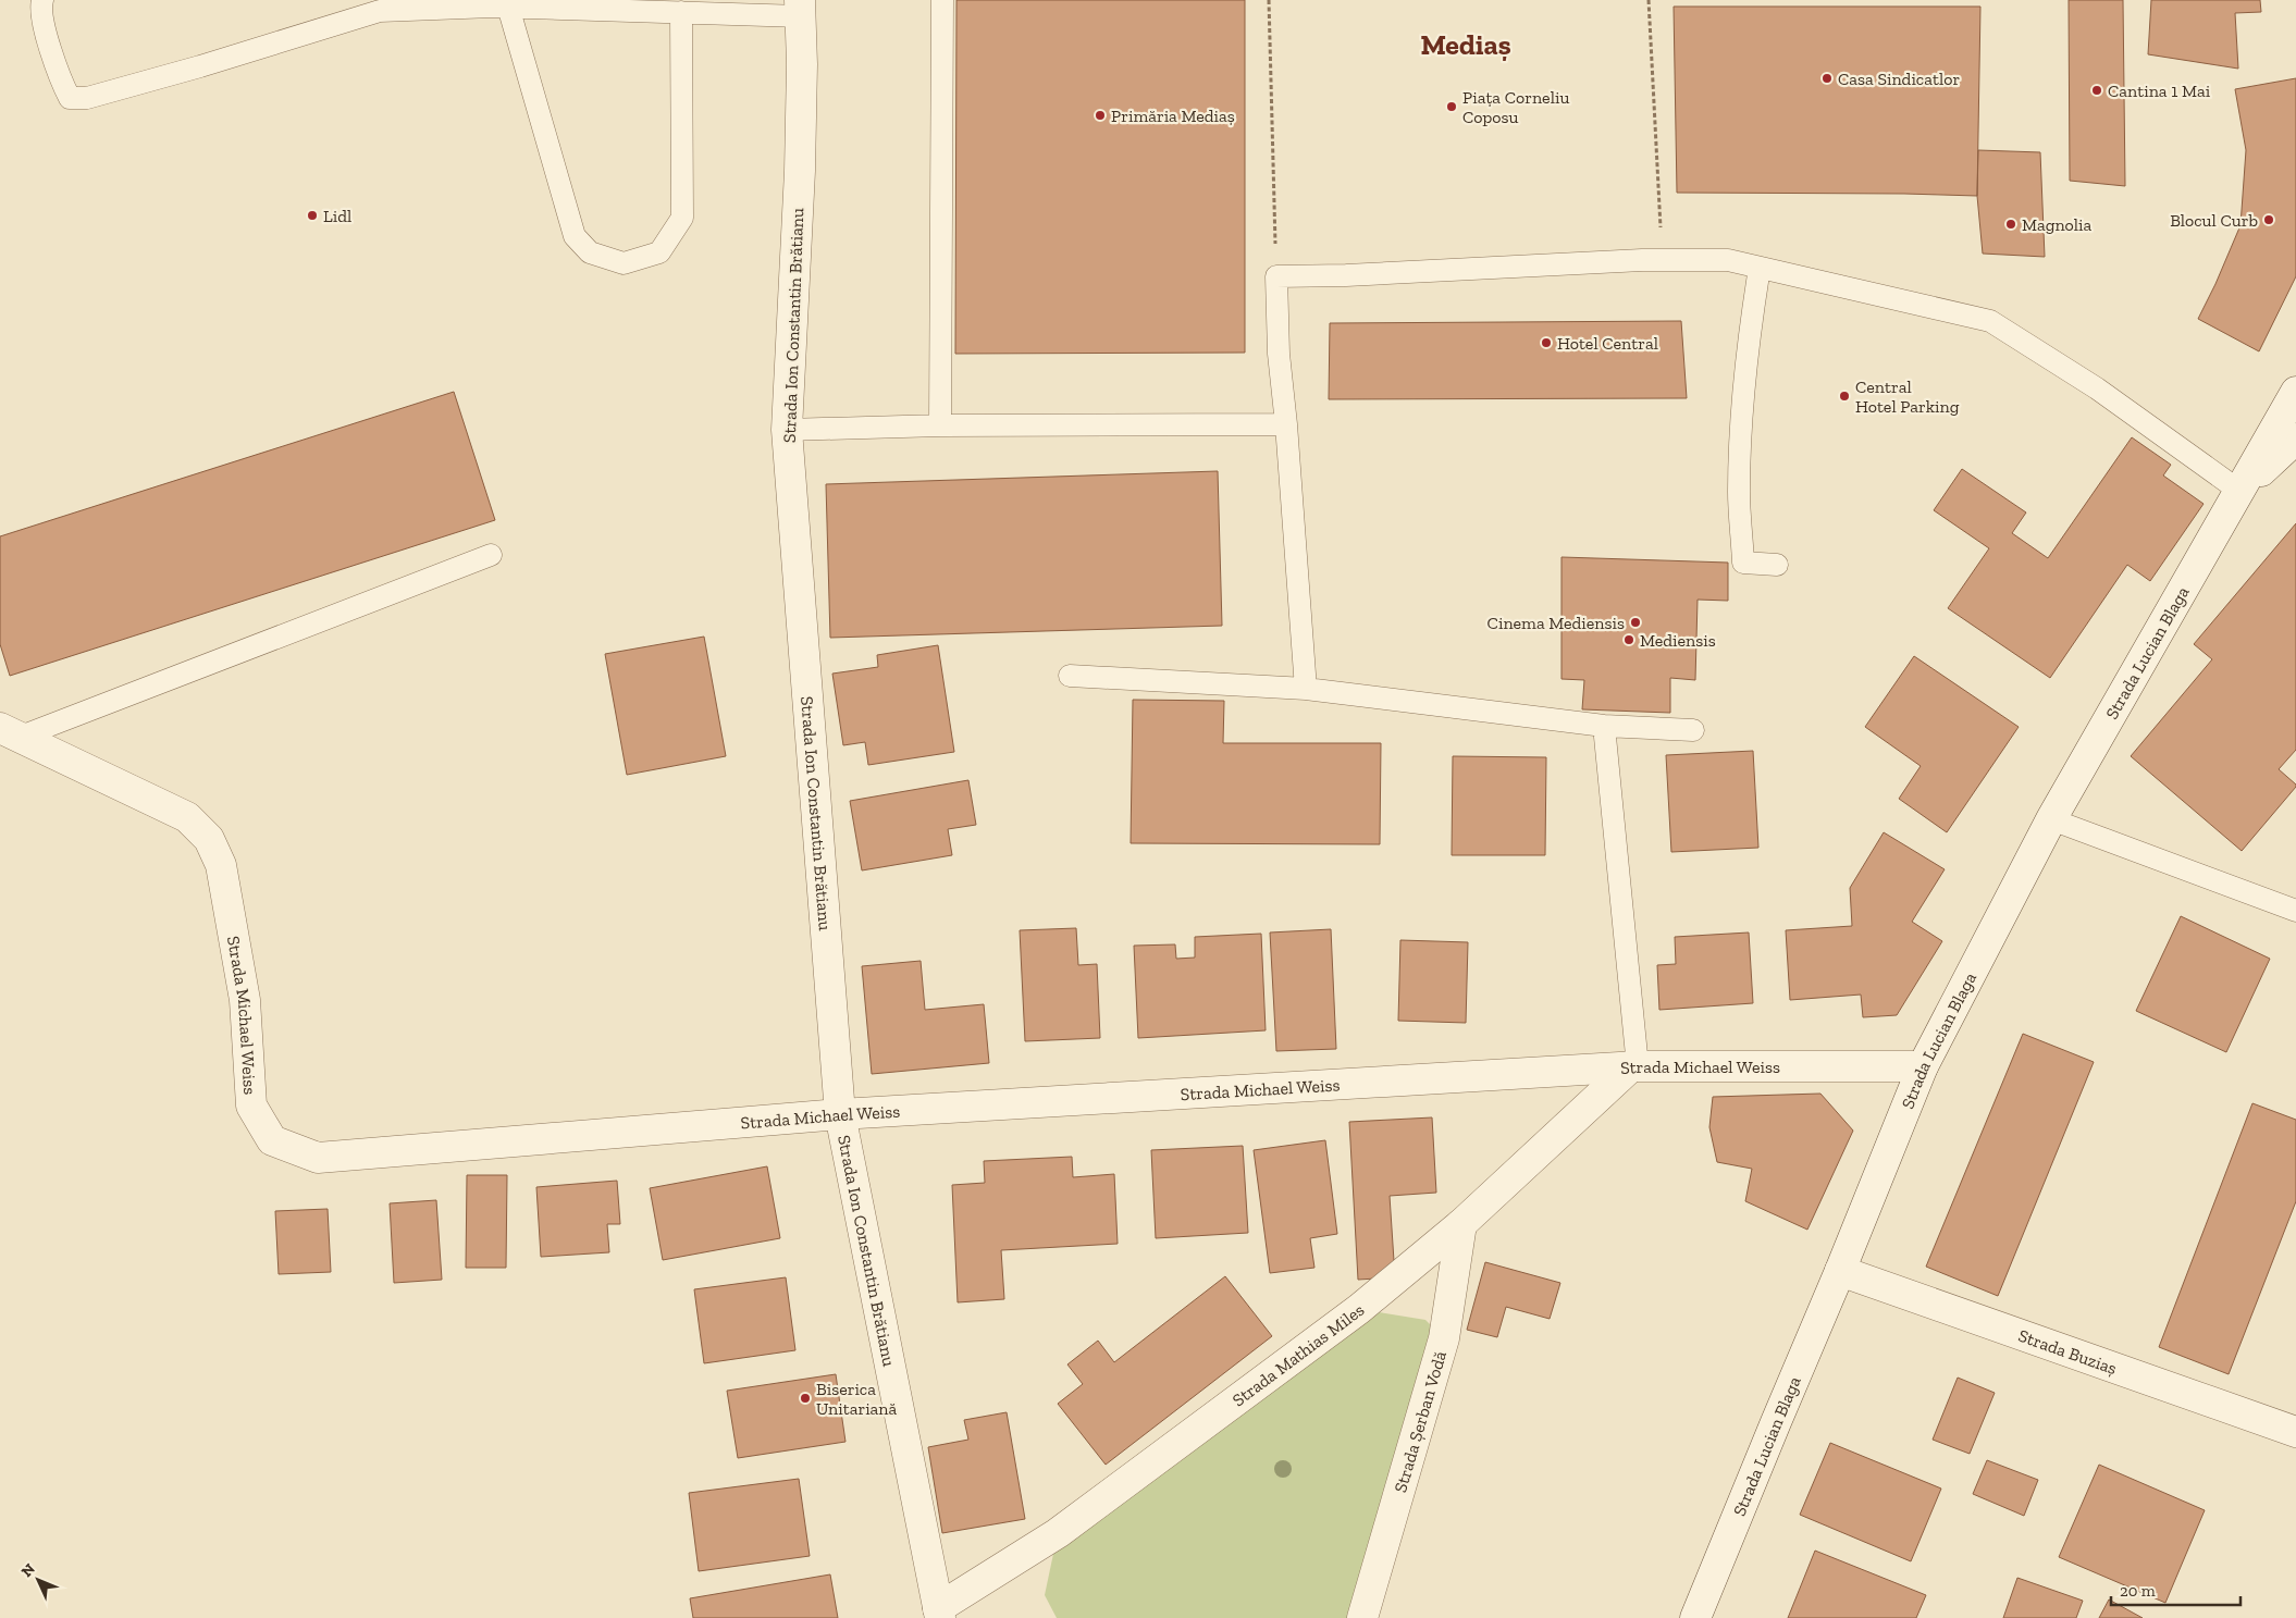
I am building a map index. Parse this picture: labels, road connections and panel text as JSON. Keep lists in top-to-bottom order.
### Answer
{
  "streets": {
    "street": [
      "Strada Ion Constantin Brătianu",
      "Strada Lucian Blaga",
      "Strada Michael Weiss",
      "Strada Buziaș",
      "Strada Mathias Miles",
      "Strada Șerban Vodă"
    ]
  },
  "crossings": [
    ["Strada Ion Constantin Brătianu", "Strada Michael Weiss"],
    ["Strada Ion Constantin Brătianu", "Strada Mathias Miles"],
    ["Strada Lucian Blaga", "Strada Michael Weiss"],
    ["Strada Lucian Blaga", "Strada Buziaș"],
    ["Strada Michael Weiss", "Strada Mathias Miles"],
    ["Strada Mathias Miles", "Strada Șerban Vodă"]
  ],
  "districts": ["Mediaș"],
  "places": [
    "Casa Sindicatlor",
    "Cantina 1 Mai",
    "Piața Corneliu Coposu",
    "Primăria Mediaș",
    "Lidl",
    "Blocul Curb",
    "Magnolia",
    "Hotel Central",
    "Central Hotel Parking",
    "Cinema Mediensis",
    "Mediensis",
    "Biserica Unitariană"
  ],
  "scale_bar": "20 m",
  "north": "top left"
}
